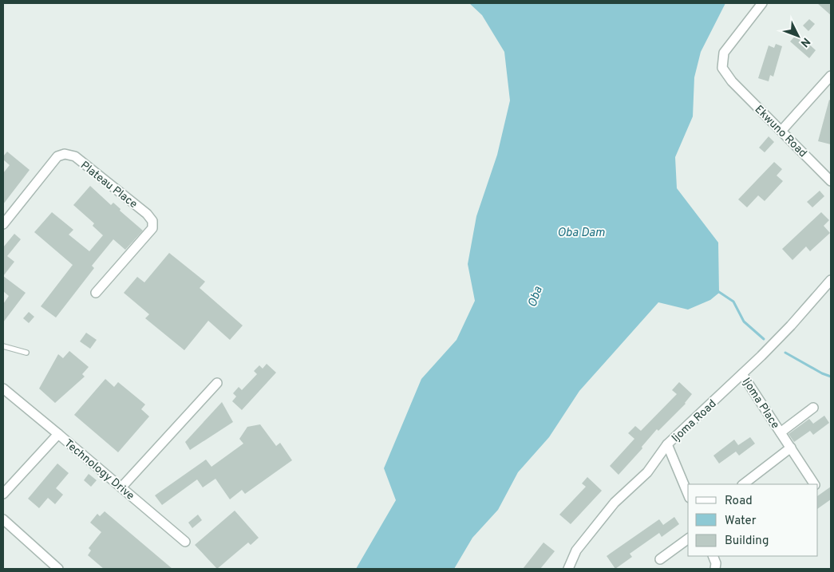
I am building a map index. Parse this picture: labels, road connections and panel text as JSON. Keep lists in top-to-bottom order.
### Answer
{
  "streets": {
    "street": [
      "Ekwuno Road",
      "Plateau Place",
      "Ijoma Place",
      "Ijoma Road",
      "Technology Drive"
    ]
  },
  "crossings": [
    ["Ijoma Place", "Ijoma Road"]
  ],
  "water": ["Oba Dam", "Oba"],
  "legend": ["Road", "Water", "Building"],
  "north": "bottom right"
}
